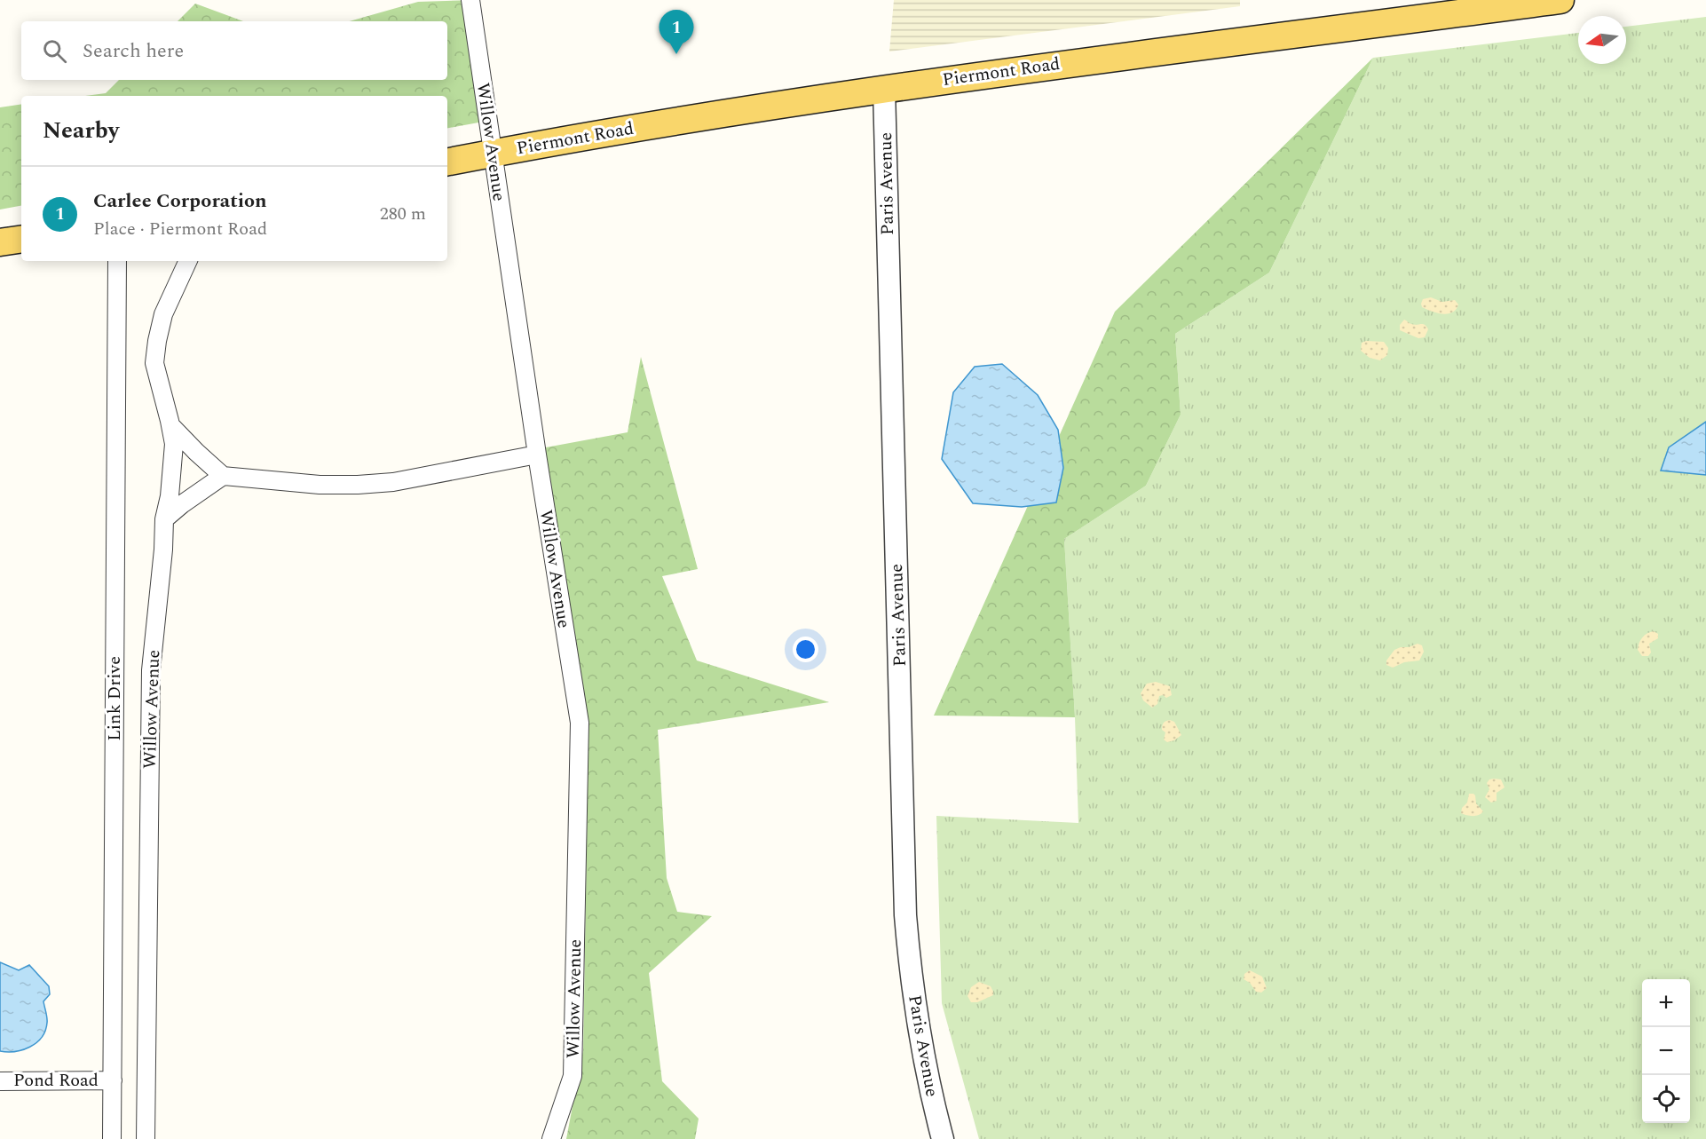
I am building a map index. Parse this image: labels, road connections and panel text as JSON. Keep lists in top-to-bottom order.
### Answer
{
  "streets": {
    "main road": ["Piermont Road"],
    "street": [
      "Willow Avenue",
      "Paris Avenue",
      "Link Drive",
      "Pond Road"
    ]
  },
  "crossings": [
    ["Piermont Road", "Willow Avenue"],
    ["Piermont Road", "Paris Avenue"],
    ["Link Drive", "Pond Road"]
  ],
  "north": "left",
  "page": {
    "pins": "1",
    "search": "Search here",
    "heading": "Nearby",
    "list": [
      {
        "mark": "1",
        "name": "Carlee Corporation",
        "note": "Place · Piermont Road",
        "value": "280 m"
      }
    ],
    "map_buttons": ["+", "−"]
  }
}
